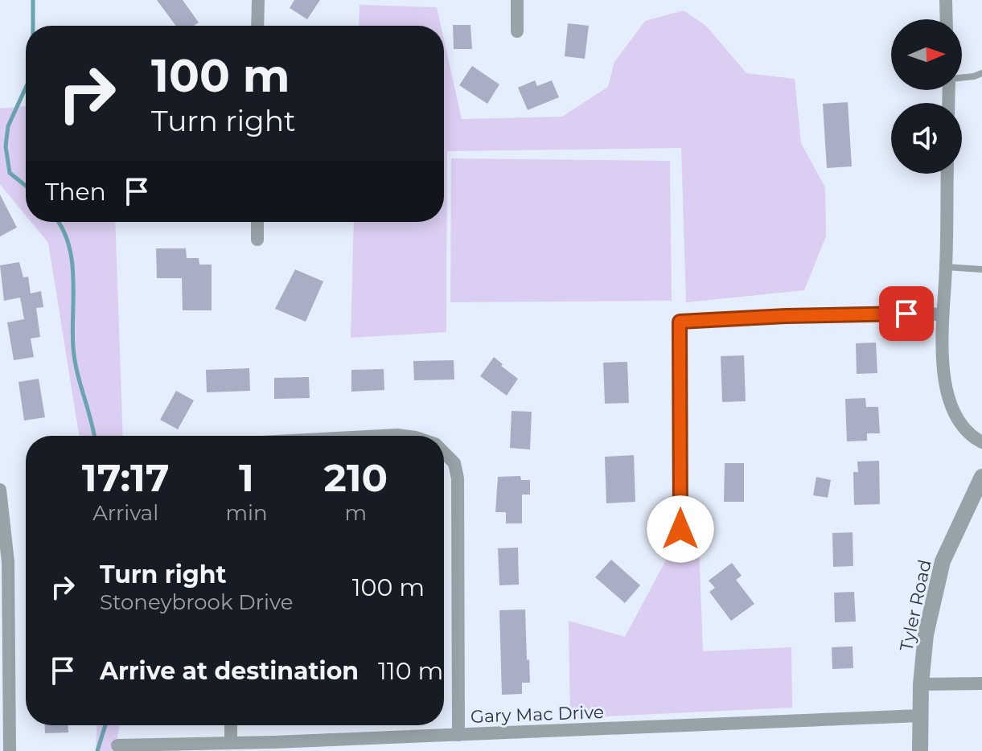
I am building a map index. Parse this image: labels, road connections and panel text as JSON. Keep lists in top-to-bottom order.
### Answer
{
  "streets": {
    "street": ["Tyler Road", "Gary Mac Drive"]
  },
  "crossings": [
    ["Tyler Road", "Gary Mac Drive"]
  ],
  "north": "right",
  "page": {
    "turn": ["100 m", "Turn right"],
    "then": "Then",
    "eta": [
      "17:17",
      "Arrival",
      "1",
      "min",
      "210",
      "m"
    ],
    "list": [
      {
        "name": "Turn right",
        "note": "Stoneybrook Drive",
        "value": "100 m"
      },
      {
        "name": "Arrive at destination",
        "value": "110 m"
      }
    ]
  }
}
